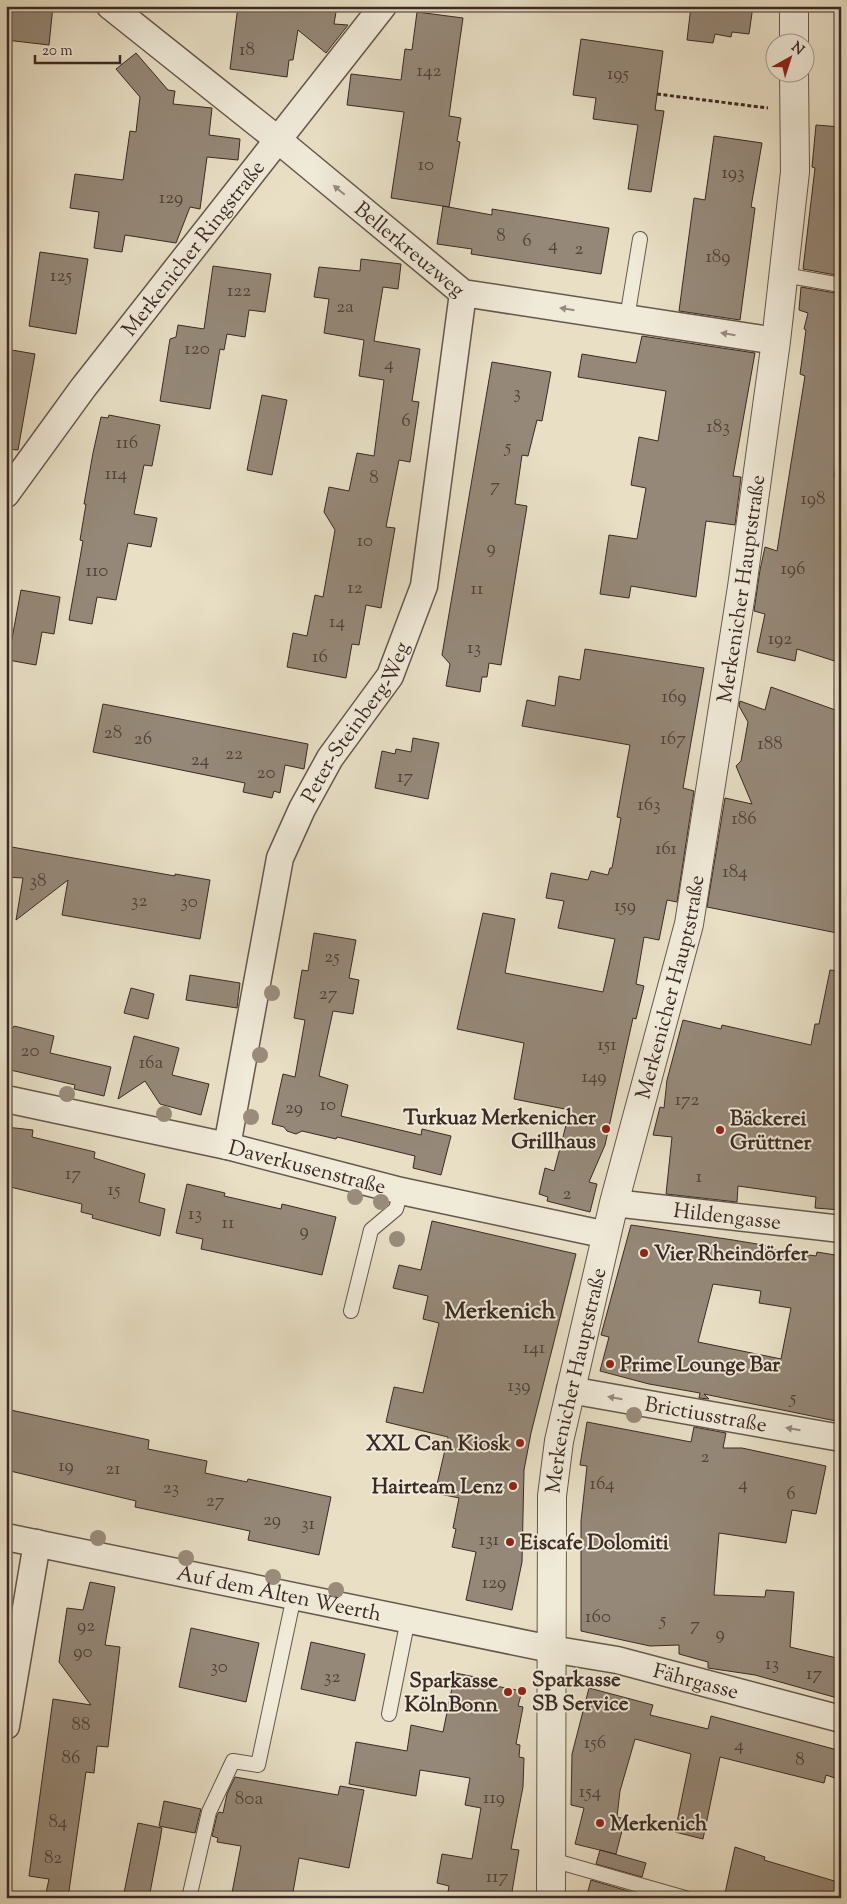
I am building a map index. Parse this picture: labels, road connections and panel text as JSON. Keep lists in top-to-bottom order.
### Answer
{
  "streets": {
    "street": [
      "Bellerkreuzweg",
      "Merkenicher Ringstraße",
      "Merkenicher Hauptstraße",
      "Peter-Steinberg-Weg",
      "Daverkusenstraße",
      "Hildengasse",
      "Brictiusstraße",
      "Auf dem Alten Weerth",
      "Fährgasse"
    ]
  },
  "crossings": [
    ["Bellerkreuzweg", "Merkenicher Ringstraße"],
    ["Bellerkreuzweg", "Merkenicher Hauptstraße"],
    ["Bellerkreuzweg", "Peter-Steinberg-Weg"],
    ["Merkenicher Hauptstraße", "Daverkusenstraße"],
    ["Merkenicher Hauptstraße", "Hildengasse"],
    ["Merkenicher Hauptstraße", "Brictiusstraße"],
    ["Merkenicher Hauptstraße", "Auf dem Alten Weerth"],
    ["Merkenicher Hauptstraße", "Fährgasse"],
    ["Peter-Steinberg-Weg", "Daverkusenstraße"],
    ["Auf dem Alten Weerth", "Fährgasse"]
  ],
  "one_way": ["Bellerkreuzweg", "Brictiusstraße"],
  "districts": ["Merkenich"],
  "places": [
    "Turkuaz Merkenicher Grillhaus",
    "Bäckerei Grüttner",
    "Vier Rheindörfer",
    "Prime Lounge Bar",
    "XXL Can Kiosk",
    "Hairteam Lenz",
    "Eiscafe Dolomiti",
    "Sparkasse SB Service",
    "Sparkasse KölnBonn",
    "Merkenich"
  ],
  "house_numbers": [
    "18",
    "142",
    "195",
    "10",
    "193",
    "129",
    "8",
    "6",
    "4",
    "2",
    "189",
    "125",
    "122",
    "2a",
    "120",
    "4",
    "3",
    "6",
    "183",
    "116",
    "5",
    "114",
    "8",
    "7",
    "198",
    "10",
    "9",
    "196",
    "110",
    "12",
    "11",
    "14",
    "192",
    "13",
    "16",
    "169",
    "28",
    "26",
    "167",
    "188",
    "22",
    "24",
    "20",
    "17",
    "163",
    "186",
    "161",
    "184",
    "38",
    "32",
    "30",
    "159",
    "25",
    "27",
    "151",
    "20",
    "16a",
    "149",
    "172",
    "10",
    "29",
    "17",
    "1",
    "15",
    "2",
    "13",
    "11",
    "9",
    "141",
    "139",
    "5",
    "2",
    "19",
    "21",
    "164",
    "4",
    "23",
    "6",
    "27",
    "29",
    "31",
    "131",
    "129",
    "160",
    "5",
    "7",
    "92",
    "9",
    "90",
    "13",
    "30",
    "17",
    "32",
    "88",
    "156",
    "4",
    "86",
    "8",
    "154",
    "119",
    "80a",
    "84",
    "82",
    "117"
  ],
  "scale_bar": "20 m",
  "north": "top right"
}
